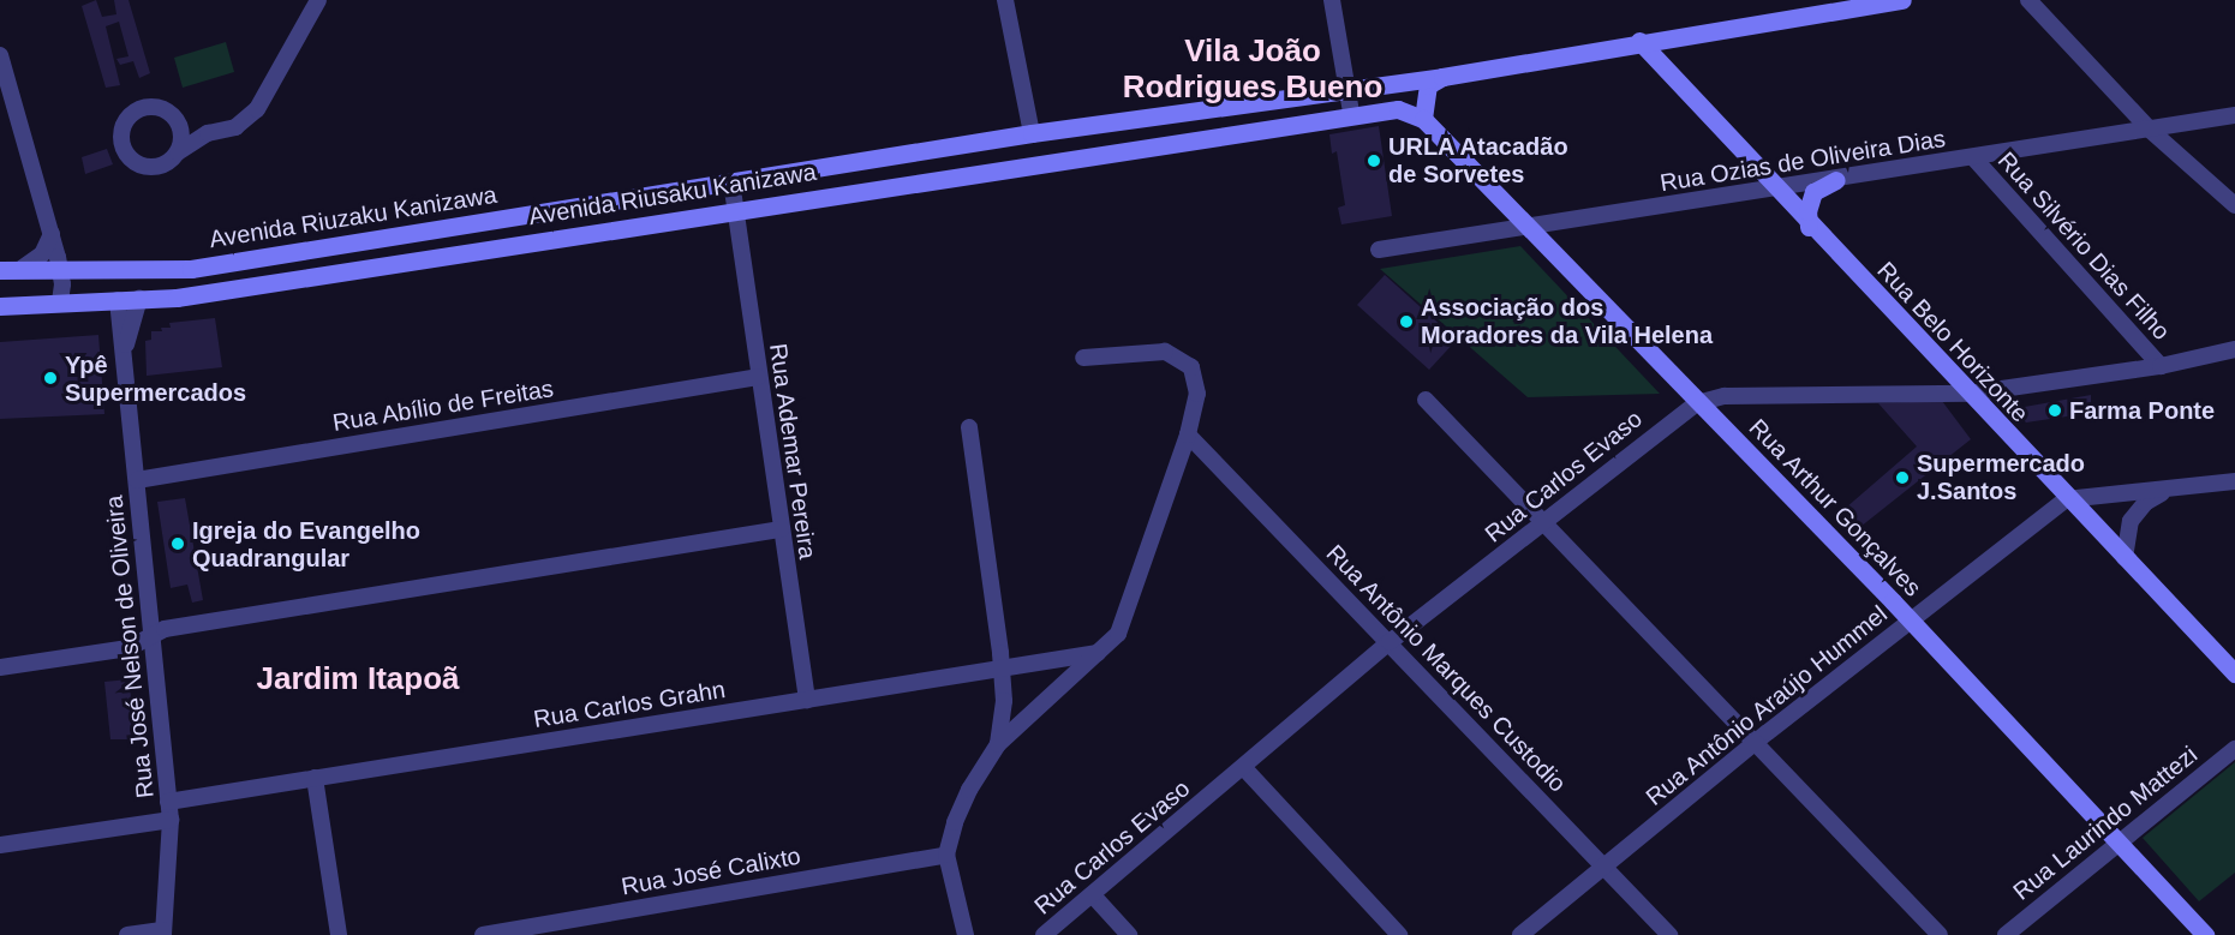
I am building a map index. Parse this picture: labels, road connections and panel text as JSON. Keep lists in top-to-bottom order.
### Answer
{
  "streets": {
    "street": [
      "Rua Ozias de Oliveira Dias",
      "Avenida Riusaku Kanizawa",
      "Avenida Riuzaku Kanizawa",
      "Rua Silvério Dias Filho",
      "Rua Belo Horizonte",
      "Rua Abílio de Freitas",
      "Rua Ademar Pereira",
      "Rua Carlos Evaso",
      "Rua Arthur Gonçalves",
      "Rua José Nelson de Oliveira",
      "Rua Antônio Marques Custodio",
      "Rua Carlos Grahn",
      "Rua Antônio Araújo Hummel",
      "Rua Laurindo Mattezi",
      "Rua José Calixto"
    ]
  },
  "crossings": [
    ["Rua Ozias de Oliveira Dias", "Rua Silvério Dias Filho"],
    ["Rua Ozias de Oliveira Dias", "Rua Belo Horizonte"],
    ["Rua Ozias de Oliveira Dias", "Rua Arthur Gonçalves"],
    ["Avenida Riusaku Kanizawa", "Rua Ademar Pereira"],
    ["Avenida Riusaku Kanizawa", "Rua José Nelson de Oliveira"],
    ["Avenida Riuzaku Kanizawa", "Rua Belo Horizonte"],
    ["Rua Silvério Dias Filho", "Rua Carlos Evaso"],
    ["Rua Belo Horizonte", "Rua Carlos Evaso"],
    ["Rua Belo Horizonte", "Rua Antônio Araújo Hummel"],
    ["Rua Abílio de Freitas", "Rua Ademar Pereira"],
    ["Rua Abílio de Freitas", "Rua José Nelson de Oliveira"],
    ["Rua Ademar Pereira", "Rua Carlos Grahn"],
    ["Rua Carlos Evaso", "Rua Arthur Gonçalves"],
    ["Rua Carlos Evaso", "Rua Antônio Marques Custodio"],
    ["Rua Arthur Gonçalves", "Rua Antônio Araújo Hummel"],
    ["Rua Arthur Gonçalves", "Rua Laurindo Mattezi"],
    ["Rua José Nelson de Oliveira", "Rua Carlos Grahn"],
    ["Rua Antônio Marques Custodio", "Rua Antônio Araújo Hummel"]
  ],
  "districts": ["Vila João Rodrigues Bueno", "Jardim Itapoã"],
  "places": [
    "URLA Atacadão de Sorvetes",
    "Associação dos Moradores da Vila Helena",
    "Ypê Supermercados",
    "Farma Ponte",
    "Supermercado J.Santos",
    "Igreja do Evangelho Quadrangular"
  ]
}
